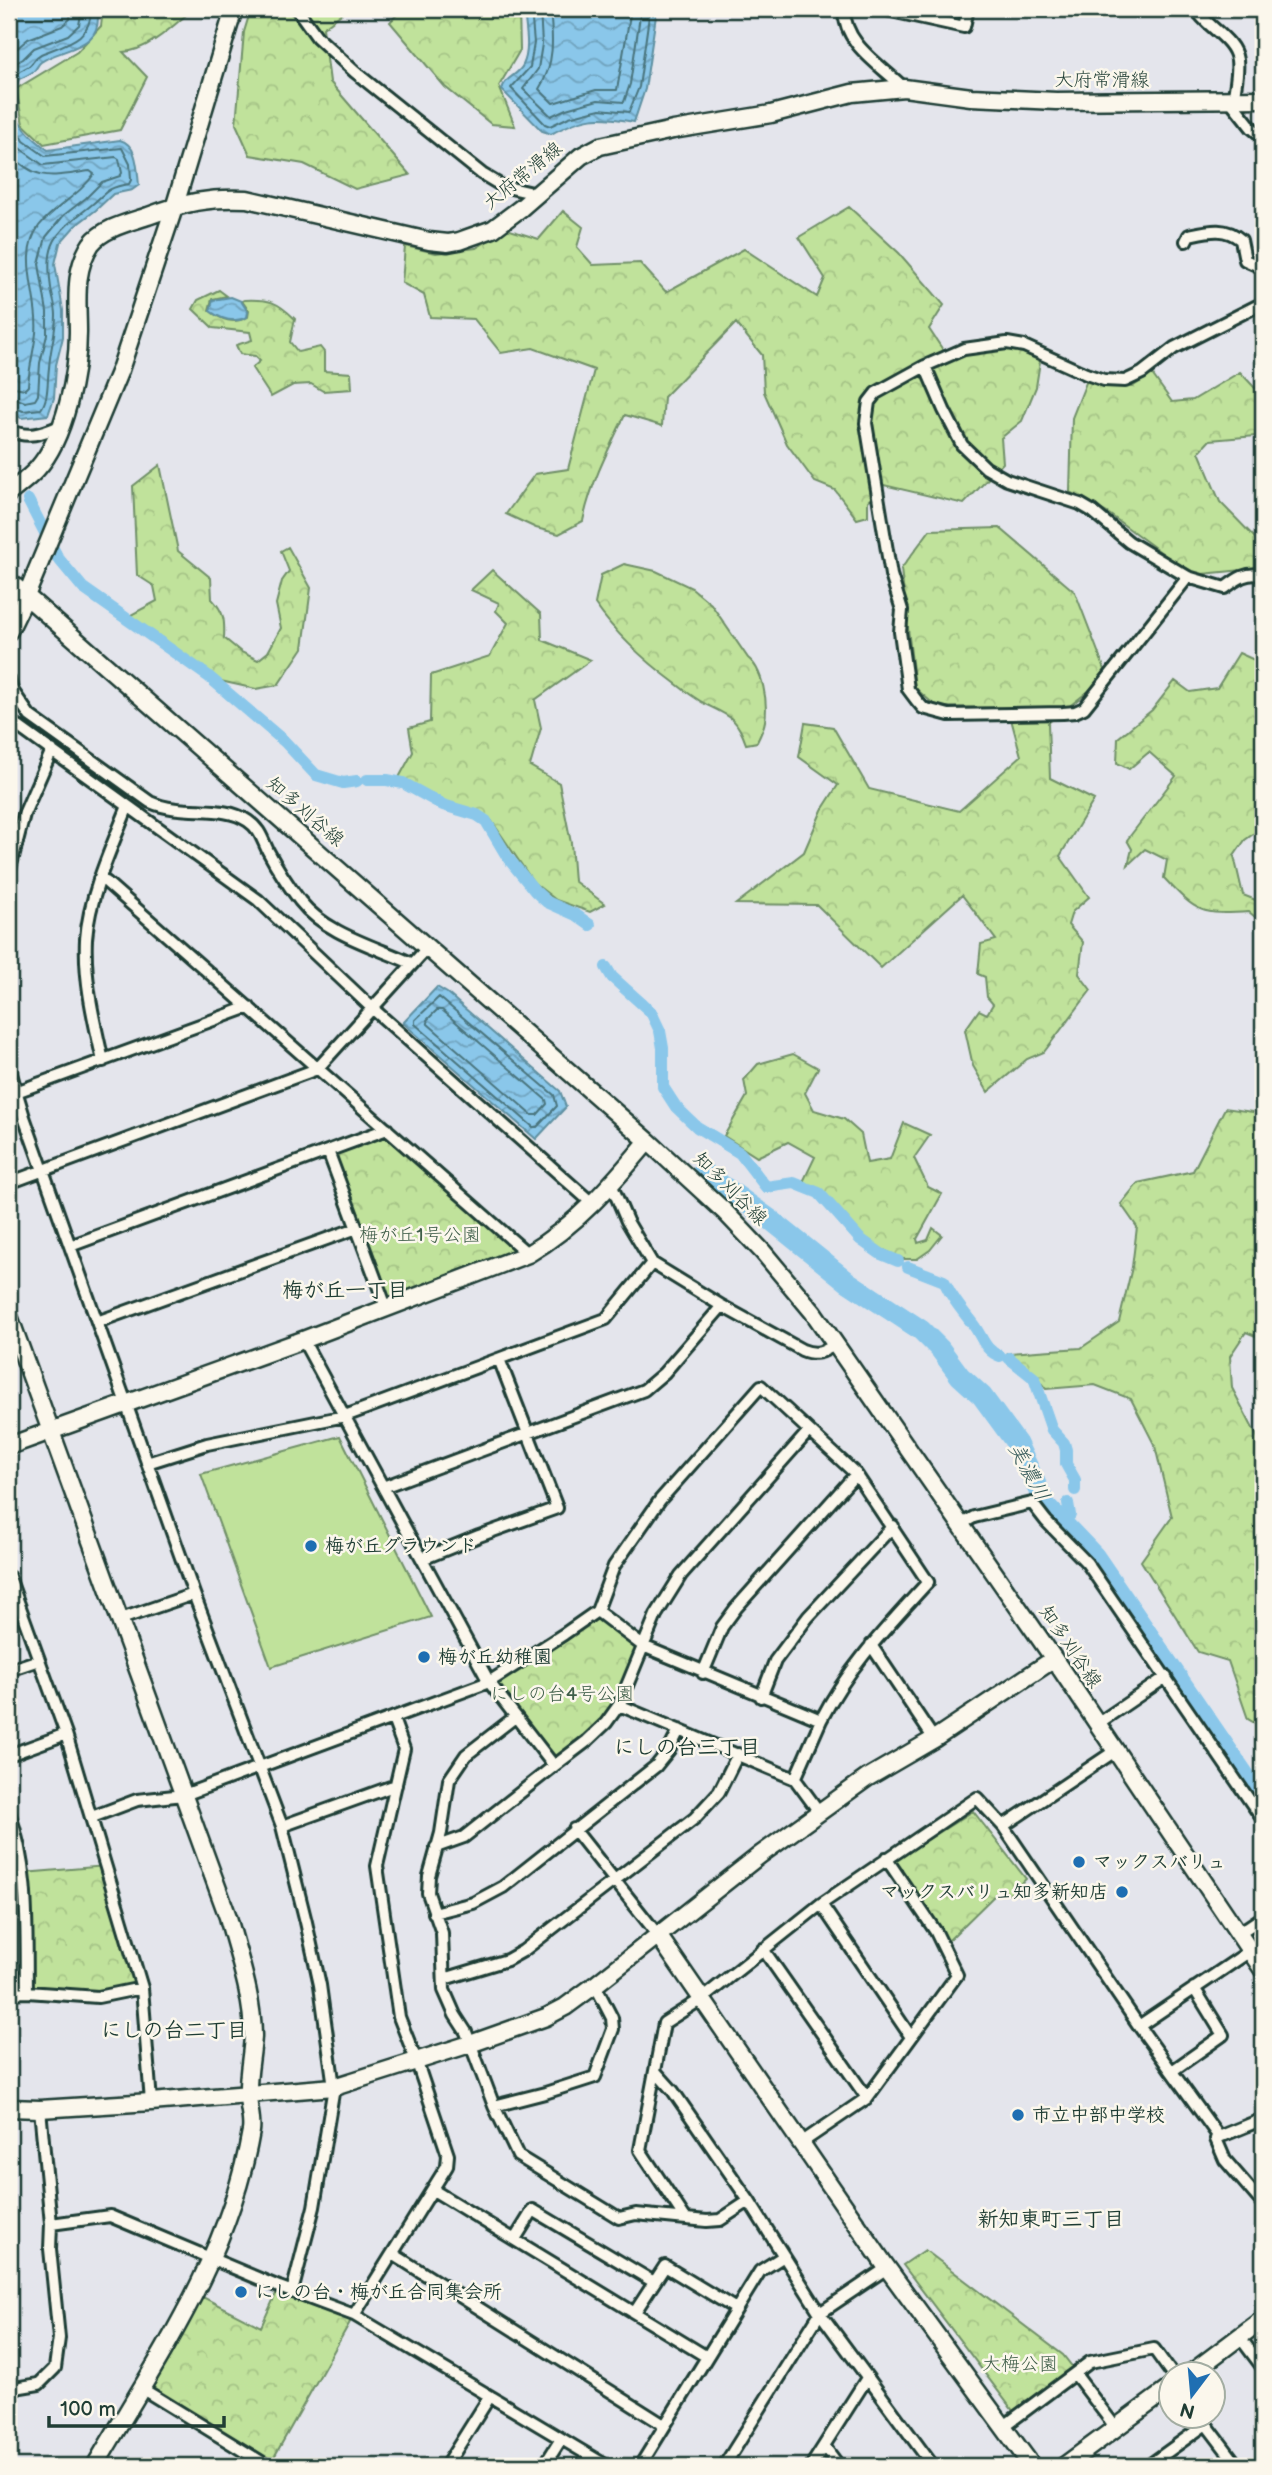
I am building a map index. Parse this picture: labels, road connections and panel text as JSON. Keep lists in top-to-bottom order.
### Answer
{
  "streets": {
    "street": ["大府常滑線", "知多刈谷線"]
  },
  "districts": [
    "梅が丘一丁目",
    "にしの台三丁目",
    "にしの台二丁目",
    "新知東町三丁目"
  ],
  "water": ["美濃川"],
  "parks": ["梅が丘1号公園", "にしの台4号公園", "大梅公園"],
  "places": [
    "梅が丘グラウンド",
    "梅が丘幼稚園",
    "マックスバリュ",
    "マックスバリュ知多新知店",
    "市立中部中学校",
    "にしの台・梅が丘合同集会所"
  ],
  "scale_bar": "100 m",
  "north": "bottom"
}
